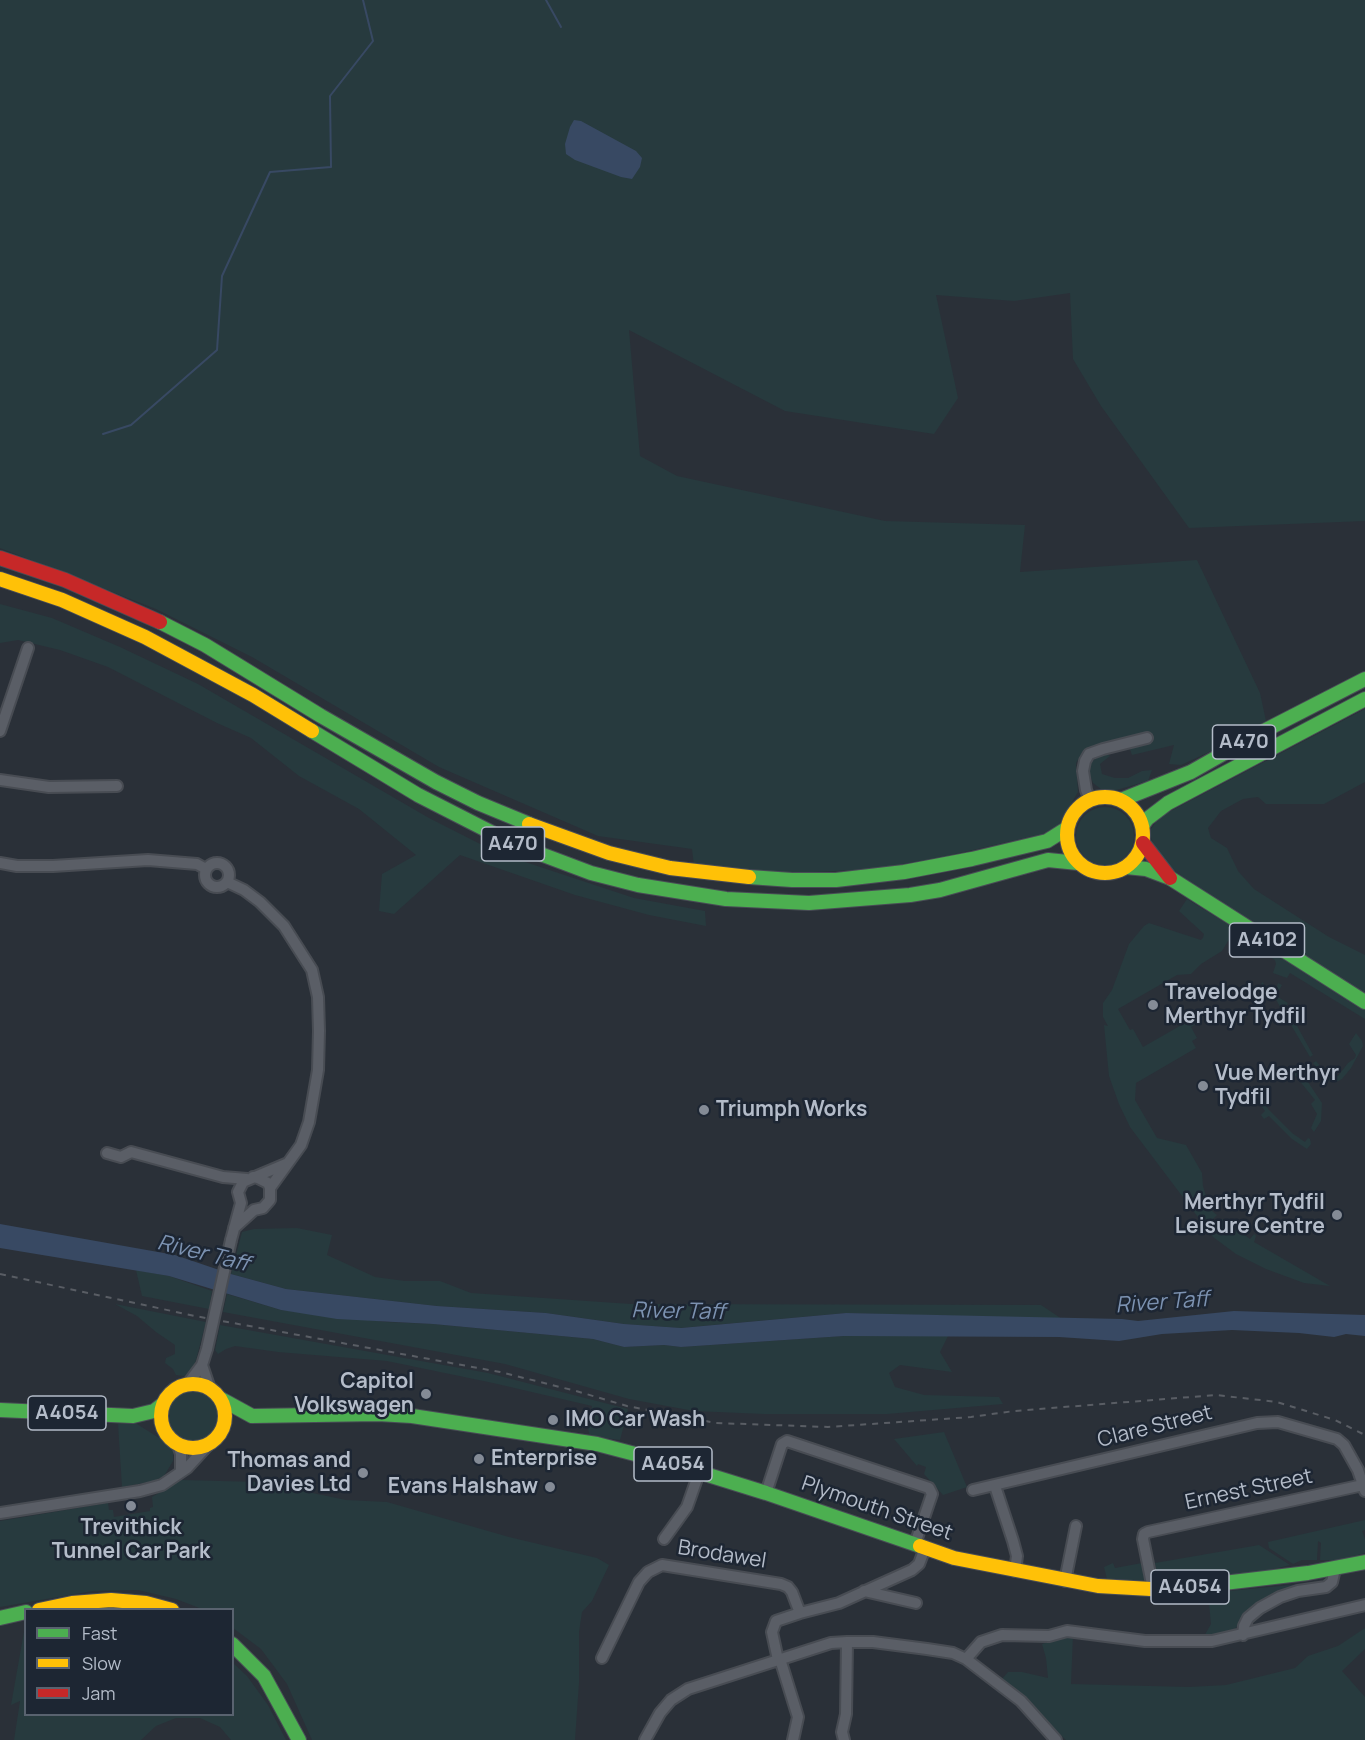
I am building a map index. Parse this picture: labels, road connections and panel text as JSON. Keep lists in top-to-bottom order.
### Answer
{
  "streets": {
    "main road": [
      "A470",
      "A4102",
      "A4054",
      "Plymouth Street"
    ],
    "street": ["Clare Street", "Ernest Street", "Brodawel"]
  },
  "crossings": [
    ["A470", "A4102"],
    ["A4054", "Plymouth Street"],
    ["Clare Street", "Ernest Street"],
    ["Ernest Street", "Plymouth Street"]
  ],
  "water": ["River Taff"],
  "places": [
    "Travelodge Merthyr Tydfil",
    "Vue Merthyr Tydfil",
    "Triumph Works",
    "Merthyr Tydfil Leisure Centre",
    "Capitol Volkswagen",
    "IMO Car Wash",
    "Enterprise",
    "Thomas and Davies Ltd",
    "Evans Halshaw",
    "Trevithick Tunnel Car Park"
  ],
  "legend": ["Fast", "Slow", "Jam"]
}
